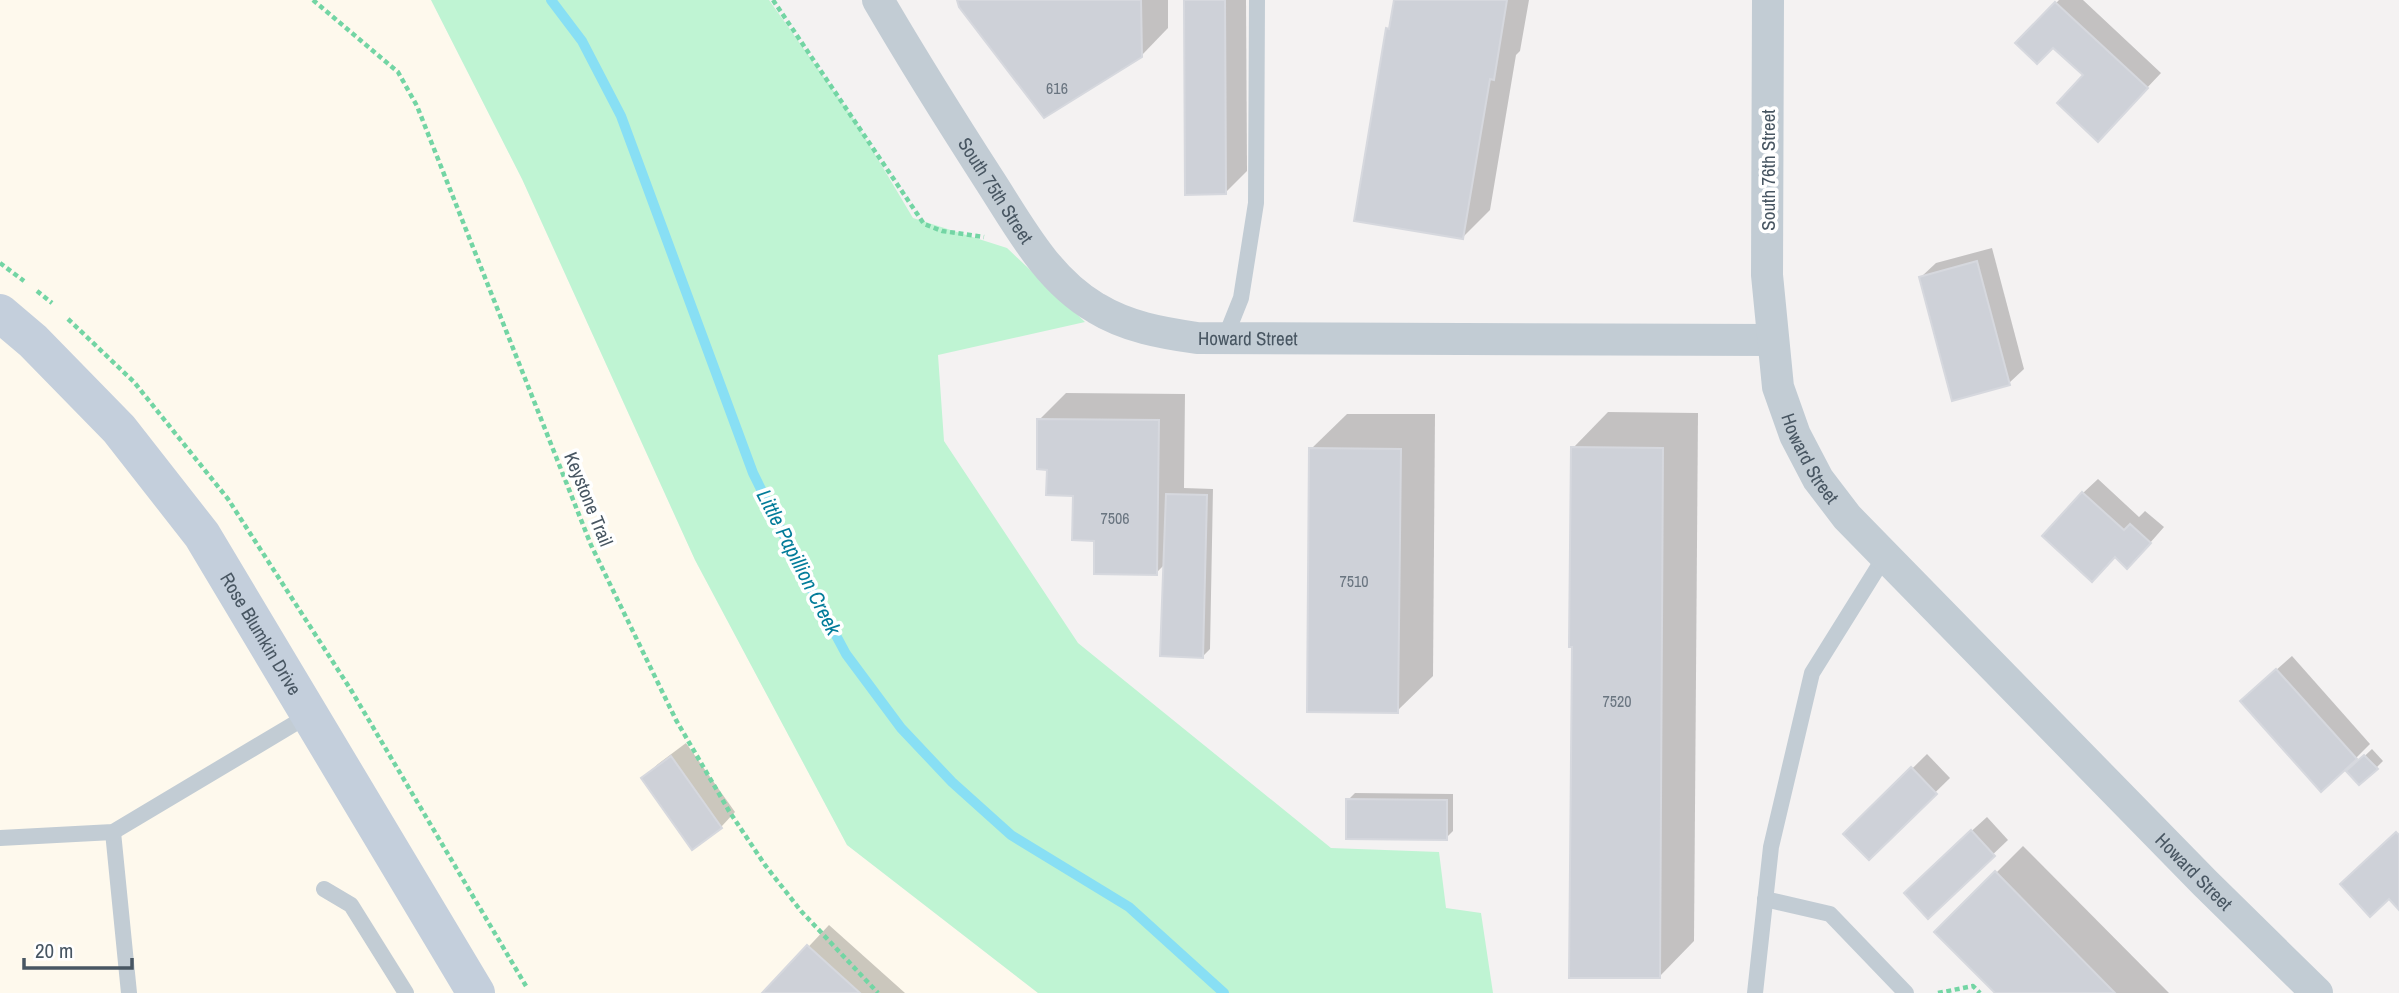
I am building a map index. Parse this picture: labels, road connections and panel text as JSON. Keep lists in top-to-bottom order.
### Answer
{
  "streets": {
    "main road": ["Rose Blumkin Drive"],
    "street": ["South 76th Street", "South 75th Street", "Howard Street"],
    "path": ["Keystone Trail"]
  },
  "crossings": [
    ["South 76th Street", "Howard Street"],
    ["South 75th Street", "Howard Street"]
  ],
  "water": ["Little Papillion Creek"],
  "house_numbers": [
    "616",
    "7506",
    "7510",
    "7520"
  ],
  "scale_bar": "20 m"
}
